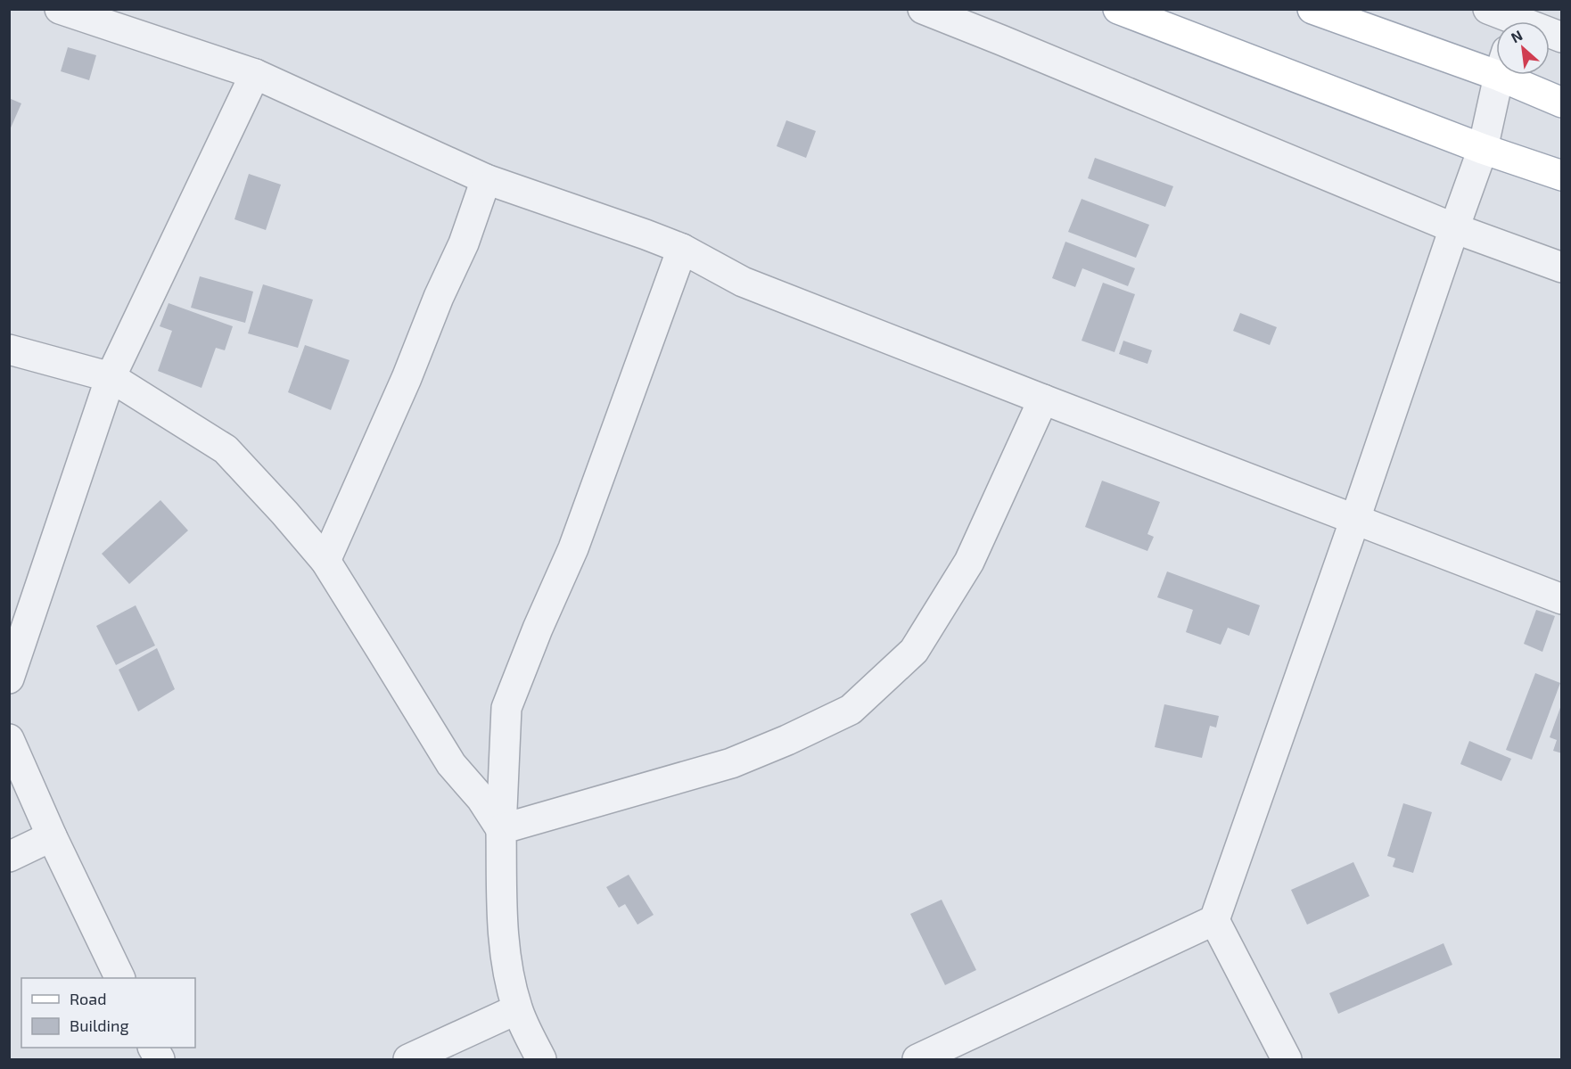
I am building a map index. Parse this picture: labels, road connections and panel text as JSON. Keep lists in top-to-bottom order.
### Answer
{
  "legend": ["Road", "Building"],
  "north": "top left"
}
